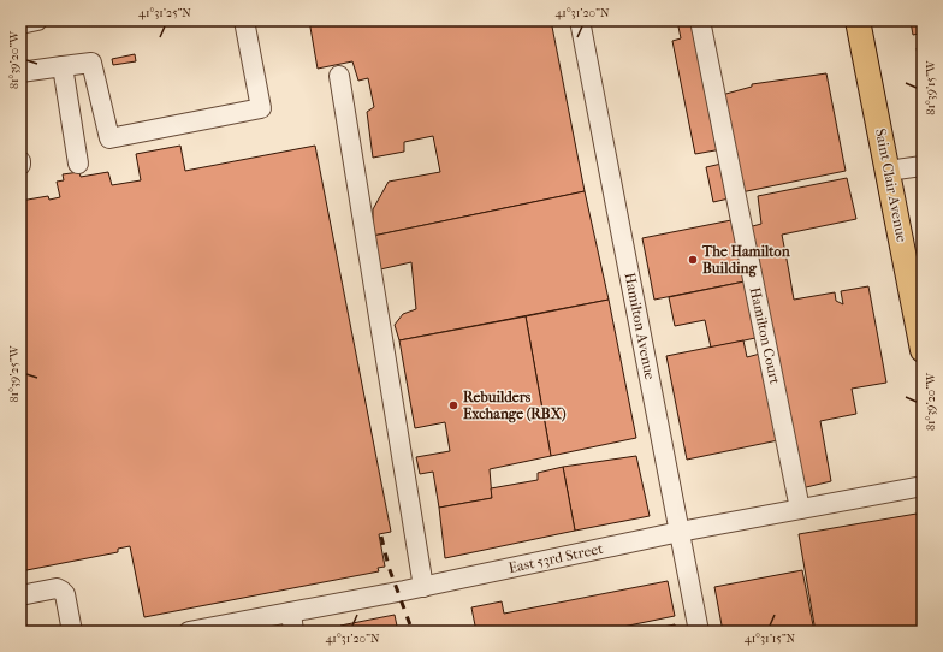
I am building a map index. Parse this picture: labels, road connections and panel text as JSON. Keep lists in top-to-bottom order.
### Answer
{
  "streets": {
    "main road": ["Saint Clair Avenue"],
    "street": ["Hamilton Avenue", "Hamilton Court", "East 53rd Street"]
  },
  "crossings": [
    ["Hamilton Avenue", "East 53rd Street"],
    ["Hamilton Court", "East 53rd Street"]
  ],
  "places": ["The Hamilton Building", "Rebuilders Exchange (RBX)"],
  "coordinates": [
    "41°31'25\"N",
    "41°31'20\"N",
    "81°39'20\"W",
    "81°39'15\"W",
    "81°39'25\"W",
    "41°31'15\"N"
  ]
}
